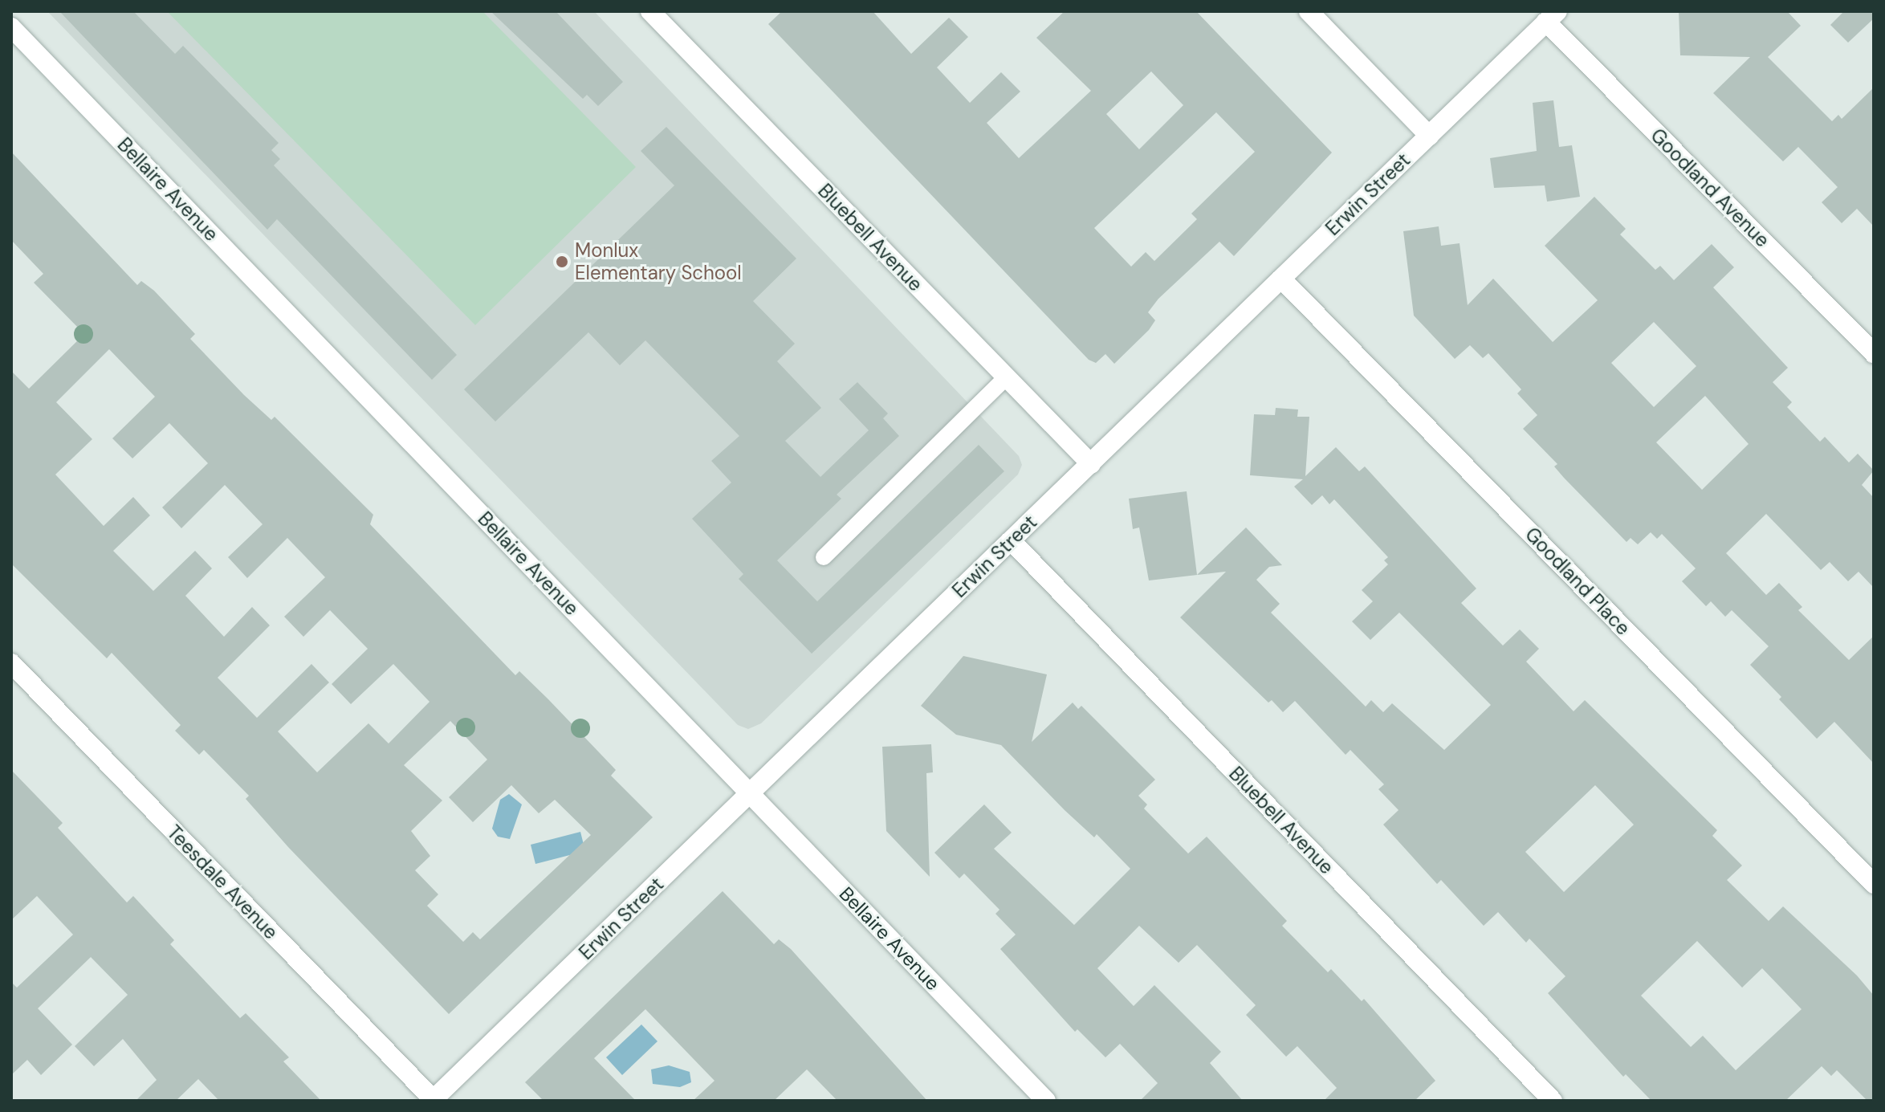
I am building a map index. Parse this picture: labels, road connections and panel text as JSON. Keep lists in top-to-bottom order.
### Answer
{
  "streets": {
    "street": [
      "Goodland Avenue",
      "Bellaire Avenue",
      "Erwin Street",
      "Bluebell Avenue",
      "Goodland Place",
      "Teesdale Avenue"
    ]
  },
  "crossings": [
    ["Goodland Avenue", "Erwin Street"],
    ["Bellaire Avenue", "Erwin Street"],
    ["Erwin Street", "Bluebell Avenue"],
    ["Erwin Street", "Goodland Place"],
    ["Erwin Street", "Teesdale Avenue"]
  ],
  "places": ["Monlux Elementary School"]
}
